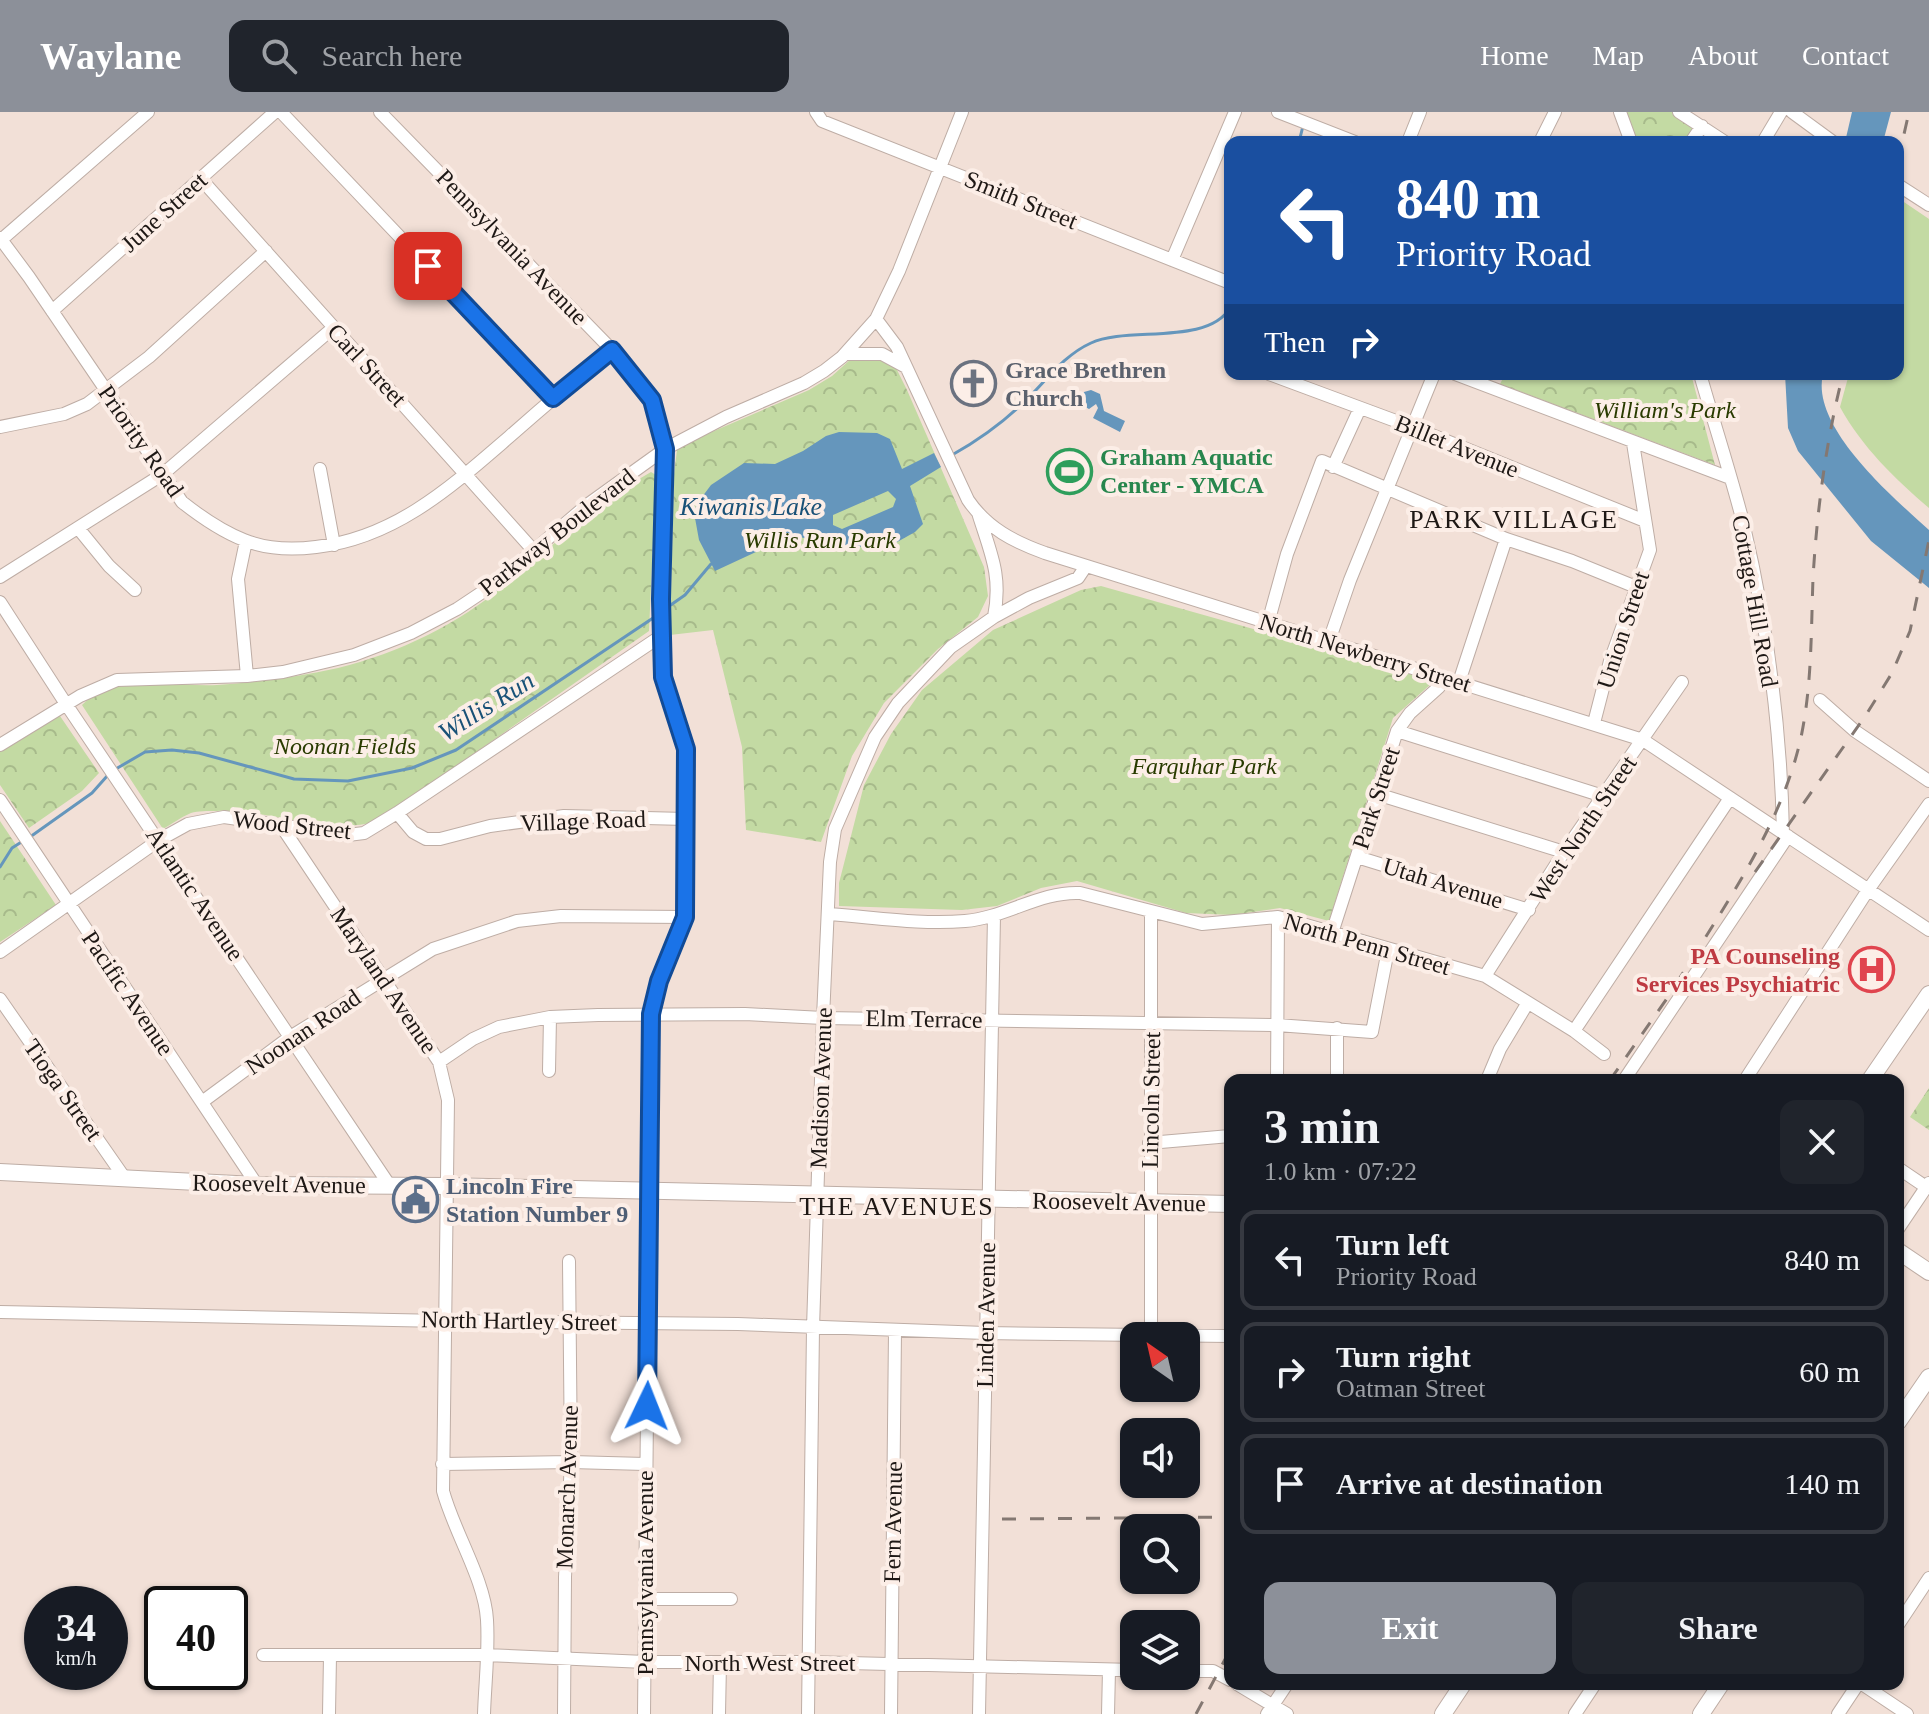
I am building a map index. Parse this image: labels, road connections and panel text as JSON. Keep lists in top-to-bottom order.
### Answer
{
  "streets": {
    "main road": ["Roosevelt Avenue"],
    "street": [
      "Smith Street",
      "June Street",
      "Pennsylvania Avenue",
      "Carl Street",
      "Priority Road",
      "Billet Avenue",
      "Parkway Boulevard",
      "Cottage Hill Road",
      "Union Street",
      "North Newberry Street",
      "Park Street",
      "Village Road",
      "Wood Street",
      "West North Street",
      "Utah Avenue",
      "Atlantic Avenue",
      "North Penn Street",
      "Maryland Avenue",
      "Pacific Avenue",
      "Elm Terrace",
      "Noonan Road",
      "Madison Avenue",
      "Tioga Street",
      "Lincoln Street",
      "Linden Avenue",
      "North Hartley Street",
      "Monarch Avenue",
      "Fern Avenue",
      "North West Street"
    ]
  },
  "crossings": [
    ["Smith Street", "Parkway Boulevard"],
    ["June Street", "Carl Street"],
    ["June Street", "Priority Road"],
    ["Pennsylvania Avenue", "Priority Road"],
    ["Pennsylvania Avenue", "Parkway Boulevard"],
    ["Pennsylvania Avenue", "Village Road"],
    ["Pennsylvania Avenue", "Wood Street"],
    ["Pennsylvania Avenue", "Elm Terrace"],
    ["Pennsylvania Avenue", "Noonan Road"],
    ["Pennsylvania Avenue", "Roosevelt Avenue"],
    ["Pennsylvania Avenue", "North Hartley Street"],
    ["Pennsylvania Avenue", "North West Street"],
    ["Carl Street", "Priority Road"],
    ["Carl Street", "Parkway Boulevard"],
    ["Billet Avenue", "Union Street"],
    ["Parkway Boulevard", "North Newberry Street"],
    ["Parkway Boulevard", "Atlantic Avenue"],
    ["Cottage Hill Road", "North Newberry Street"],
    ["Union Street", "North Newberry Street"],
    ["North Newberry Street", "Park Street"],
    ["North Newberry Street", "West North Street"],
    ["North Newberry Street", "Madison Avenue"],
    ["Park Street", "Utah Avenue"],
    ["Park Street", "North Penn Street"],
    ["Village Road", "Wood Street"],
    ["Wood Street", "Atlantic Avenue"],
    ["Wood Street", "Maryland Avenue"],
    ["Wood Street", "Pacific Avenue"],
    ["West North Street", "Utah Avenue"],
    ["West North Street", "North Penn Street"],
    ["Atlantic Avenue", "Noonan Road"],
    ["Atlantic Avenue", "Roosevelt Avenue"],
    ["North Penn Street", "Elm Terrace"],
    ["North Penn Street", "Madison Avenue"],
    ["North Penn Street", "Lincoln Street"],
    ["North Penn Street", "Linden Avenue"],
    ["Maryland Avenue", "Elm Terrace"],
    ["Maryland Avenue", "Noonan Road"],
    ["Maryland Avenue", "Roosevelt Avenue"],
    ["Maryland Avenue", "North Hartley Street"],
    ["Maryland Avenue", "North West Street"],
    ["Pacific Avenue", "Noonan Road"],
    ["Pacific Avenue", "Roosevelt Avenue"],
    ["Elm Terrace", "Madison Avenue"],
    ["Elm Terrace", "Lincoln Street"],
    ["Elm Terrace", "Linden Avenue"],
    ["Madison Avenue", "Roosevelt Avenue"],
    ["Madison Avenue", "North Hartley Street"],
    ["Madison Avenue", "North West Street"],
    ["Tioga Street", "Roosevelt Avenue"],
    ["Lincoln Street", "Roosevelt Avenue"],
    ["Roosevelt Avenue", "Linden Avenue"],
    ["Linden Avenue", "North Hartley Street"],
    ["Linden Avenue", "North West Street"],
    ["North Hartley Street", "Monarch Avenue"],
    ["North Hartley Street", "Fern Avenue"],
    ["Monarch Avenue", "North West Street"],
    ["Fern Avenue", "North West Street"]
  ],
  "districts": ["PARK VILLAGE", "THE AVENUES"],
  "water": ["Kiwanis Lake", "Willis Run"],
  "parks": [
    "William's Park",
    "Willis Run Park",
    "Noonan Fields",
    "Farquhar Park"
  ],
  "places": {
    "church": ["Grace Brethren Church"],
    "sports": ["Graham Aquatic Center - YMCA"],
    "hospital": ["PA Counseling Services Psychiatric"],
    "public building": ["Lincoln Fire Station Number 9"]
  },
  "north": "top left",
  "page": {
    "header": "Waylane",
    "search": "Search here",
    "nav": [
      "Home",
      "Map",
      "About",
      "Contact"
    ],
    "turn": ["840 m", "Priority Road"],
    "then": "Then",
    "heading": ["3 min", "1.0 km · 07:22"],
    "list": [
      {
        "name": "Turn left",
        "note": "Priority Road",
        "value": "840 m"
      },
      {
        "name": "Turn right",
        "note": "Oatman Street",
        "value": "60 m"
      },
      {
        "name": "Arrive at destination",
        "value": "140 m"
      }
    ],
    "buttons": ["Exit", "Share"],
    "speed": "34 km/h",
    "limit": "40"
  }
}
